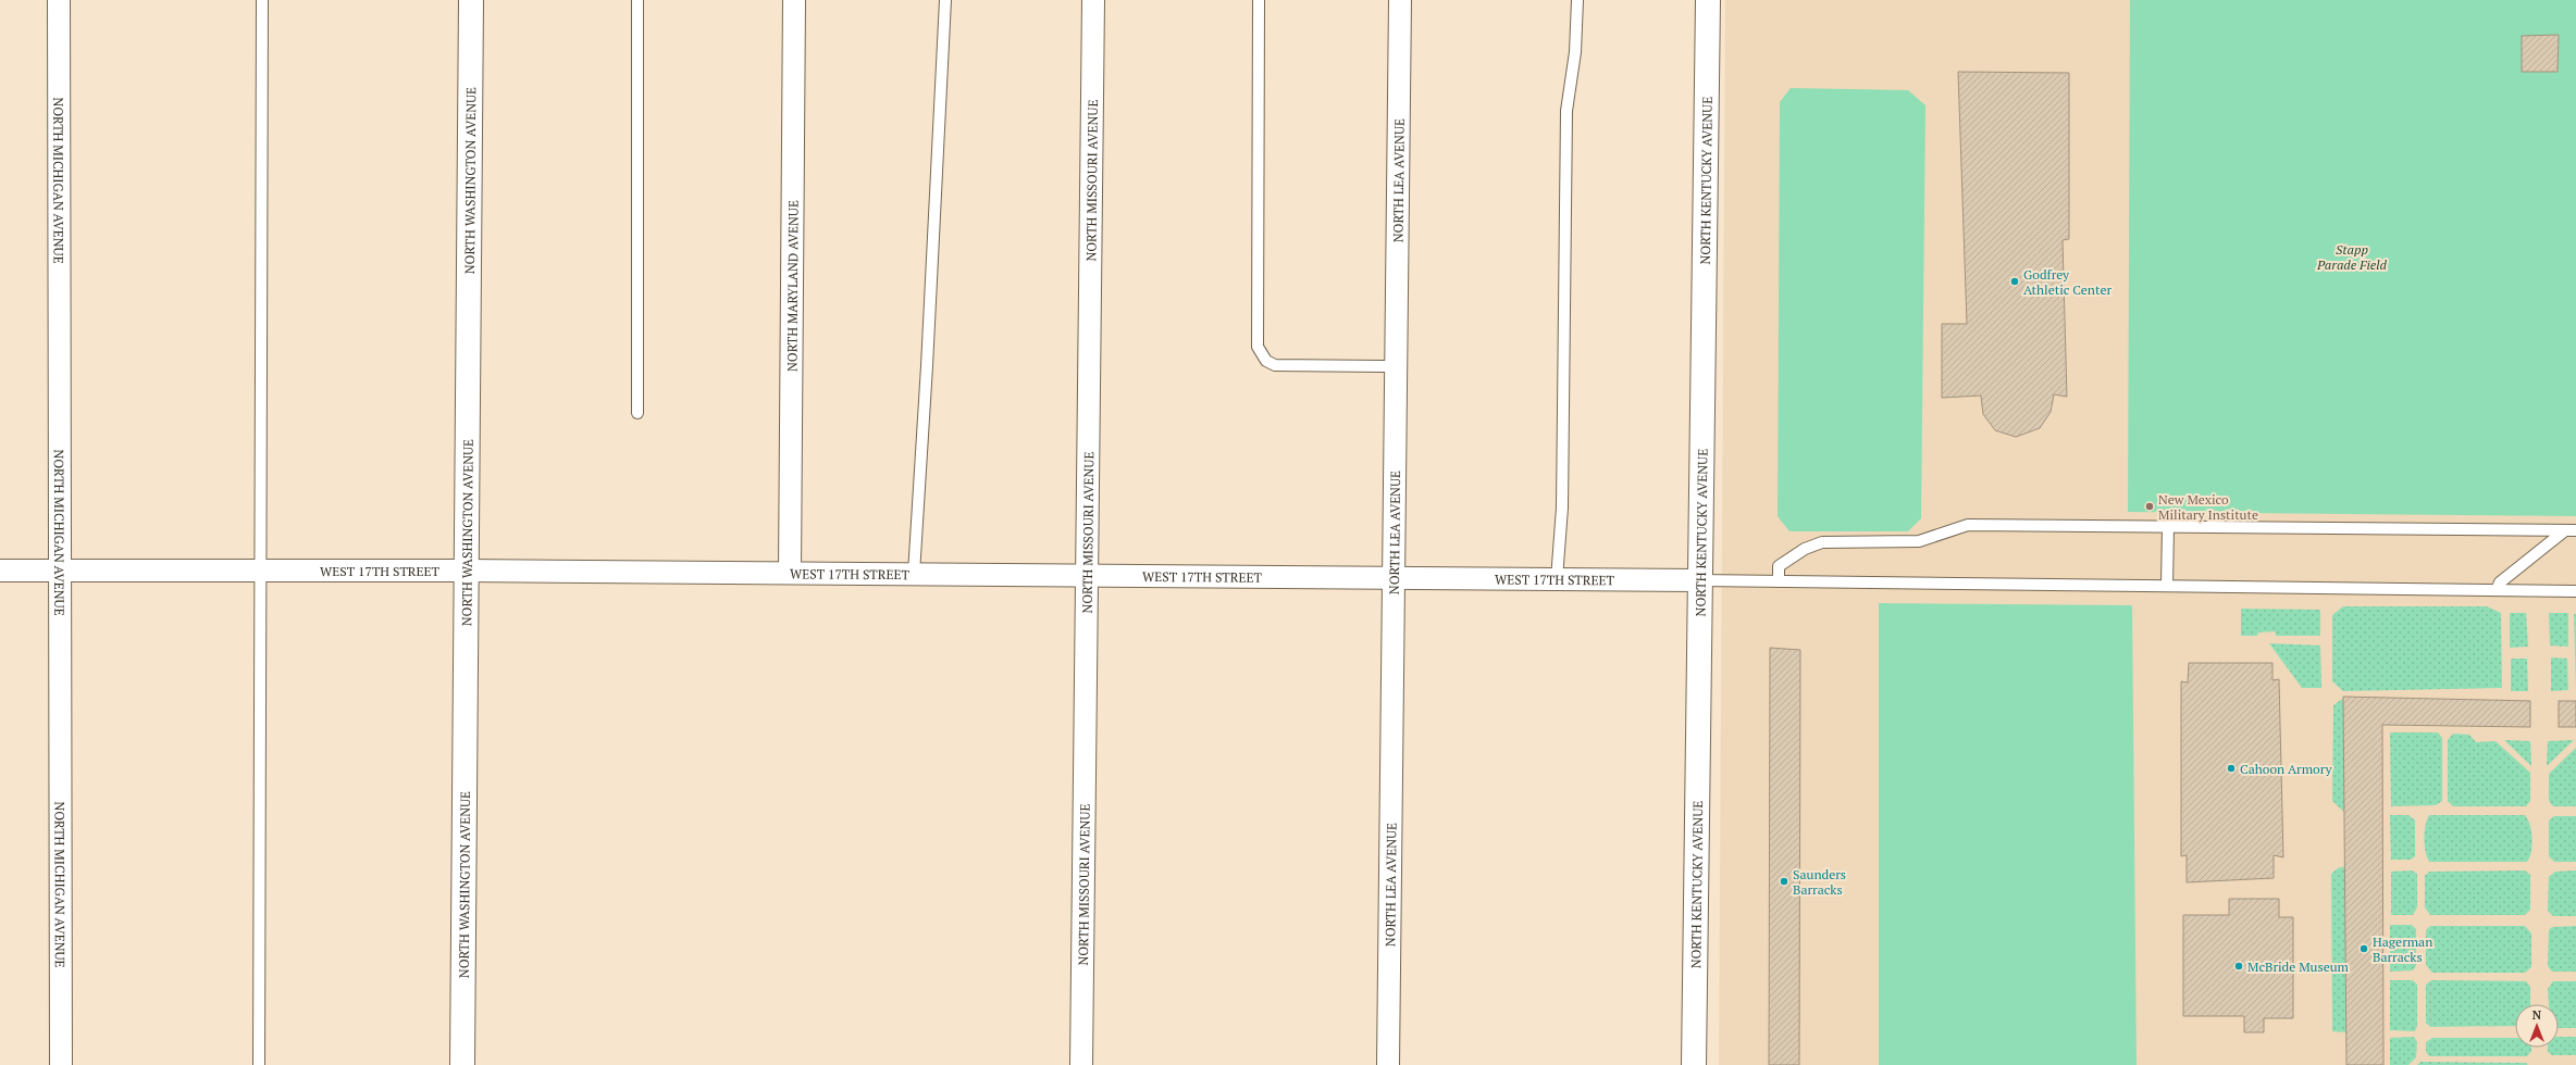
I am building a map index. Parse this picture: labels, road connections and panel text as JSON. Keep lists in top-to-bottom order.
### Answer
{
  "streets": {
    "street": [
      "NORTH MICHIGAN AVENUE",
      "NORTH WASHINGTON AVENUE",
      "NORTH MISSOURI AVENUE",
      "NORTH LEA AVENUE",
      "NORTH KENTUCKY AVENUE",
      "NORTH MARYLAND AVENUE",
      "WEST 17TH STREET"
    ]
  },
  "crossings": [
    ["NORTH MICHIGAN AVENUE", "WEST 17TH STREET"],
    ["NORTH WASHINGTON AVENUE", "WEST 17TH STREET"],
    ["NORTH MISSOURI AVENUE", "WEST 17TH STREET"],
    ["NORTH LEA AVENUE", "WEST 17TH STREET"],
    ["NORTH KENTUCKY AVENUE", "WEST 17TH STREET"],
    ["NORTH MARYLAND AVENUE", "WEST 17TH STREET"]
  ],
  "parks": ["Stapp Parade Field"],
  "places": [
    "Godfrey Athletic Center",
    "New Mexico Military Institute",
    "Cahoon Armory",
    "Saunders Barracks",
    "Hagerman Barracks",
    "McBride Museum"
  ],
  "north": "top"
}
